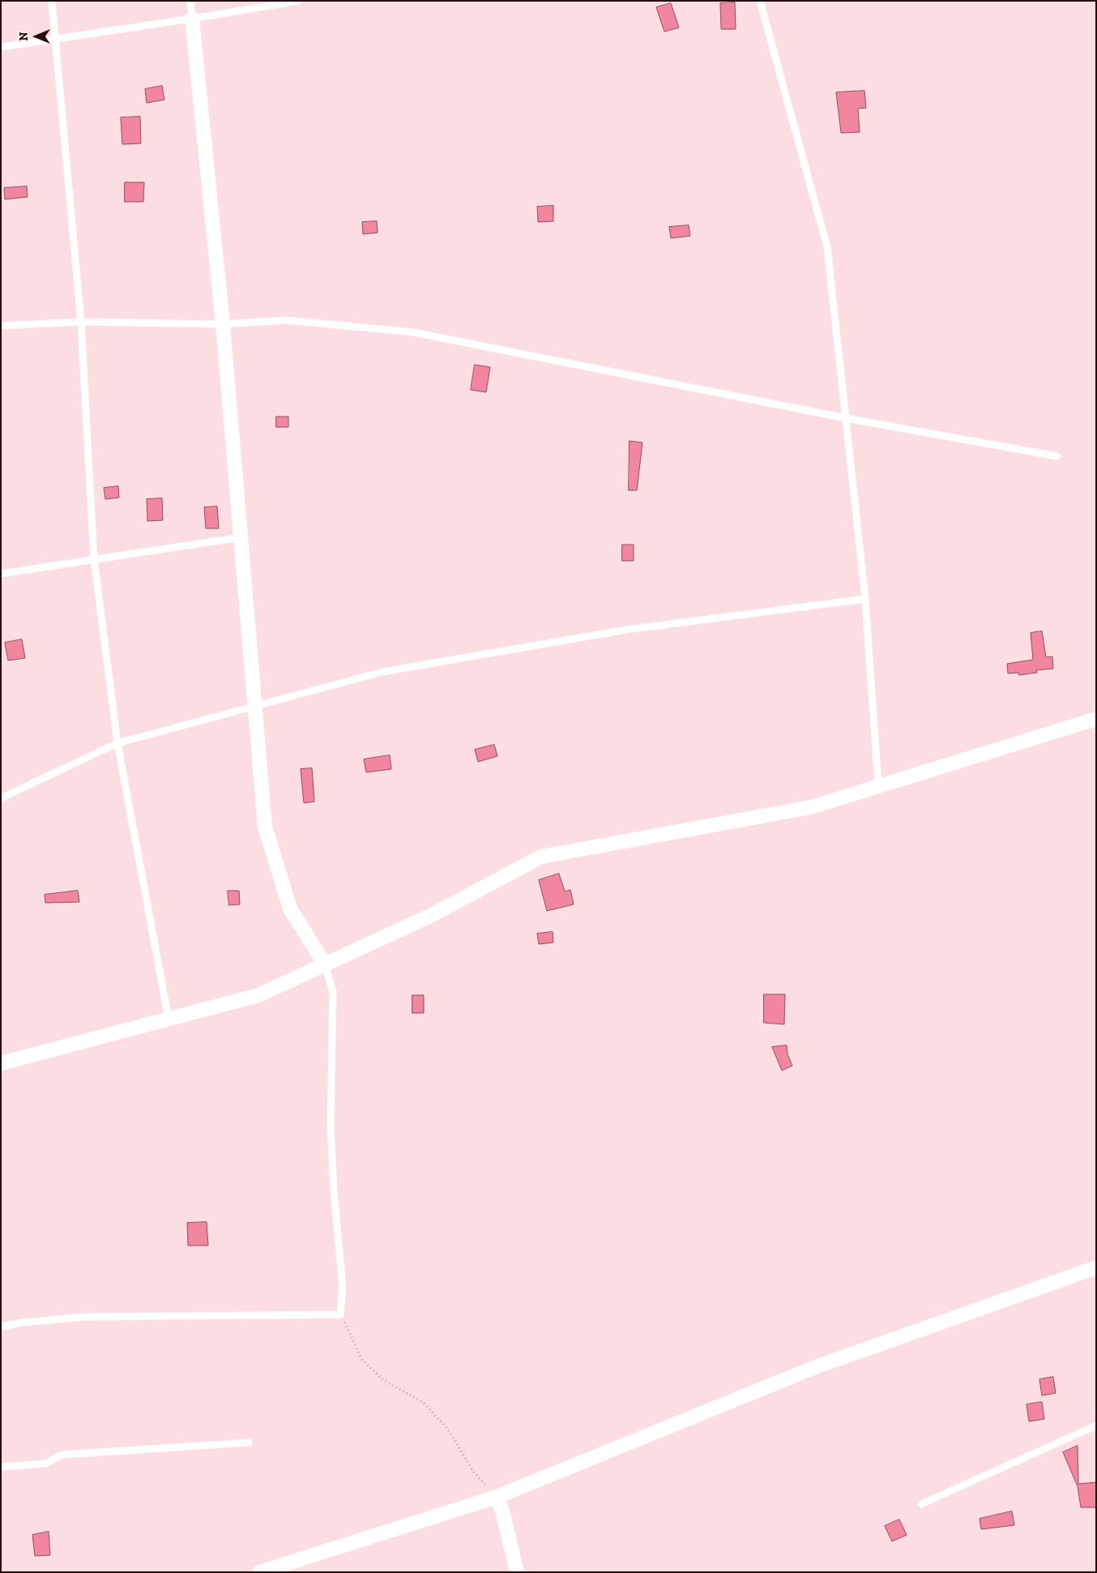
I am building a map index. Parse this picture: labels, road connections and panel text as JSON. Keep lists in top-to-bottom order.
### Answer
{
  "north": "left"
}
